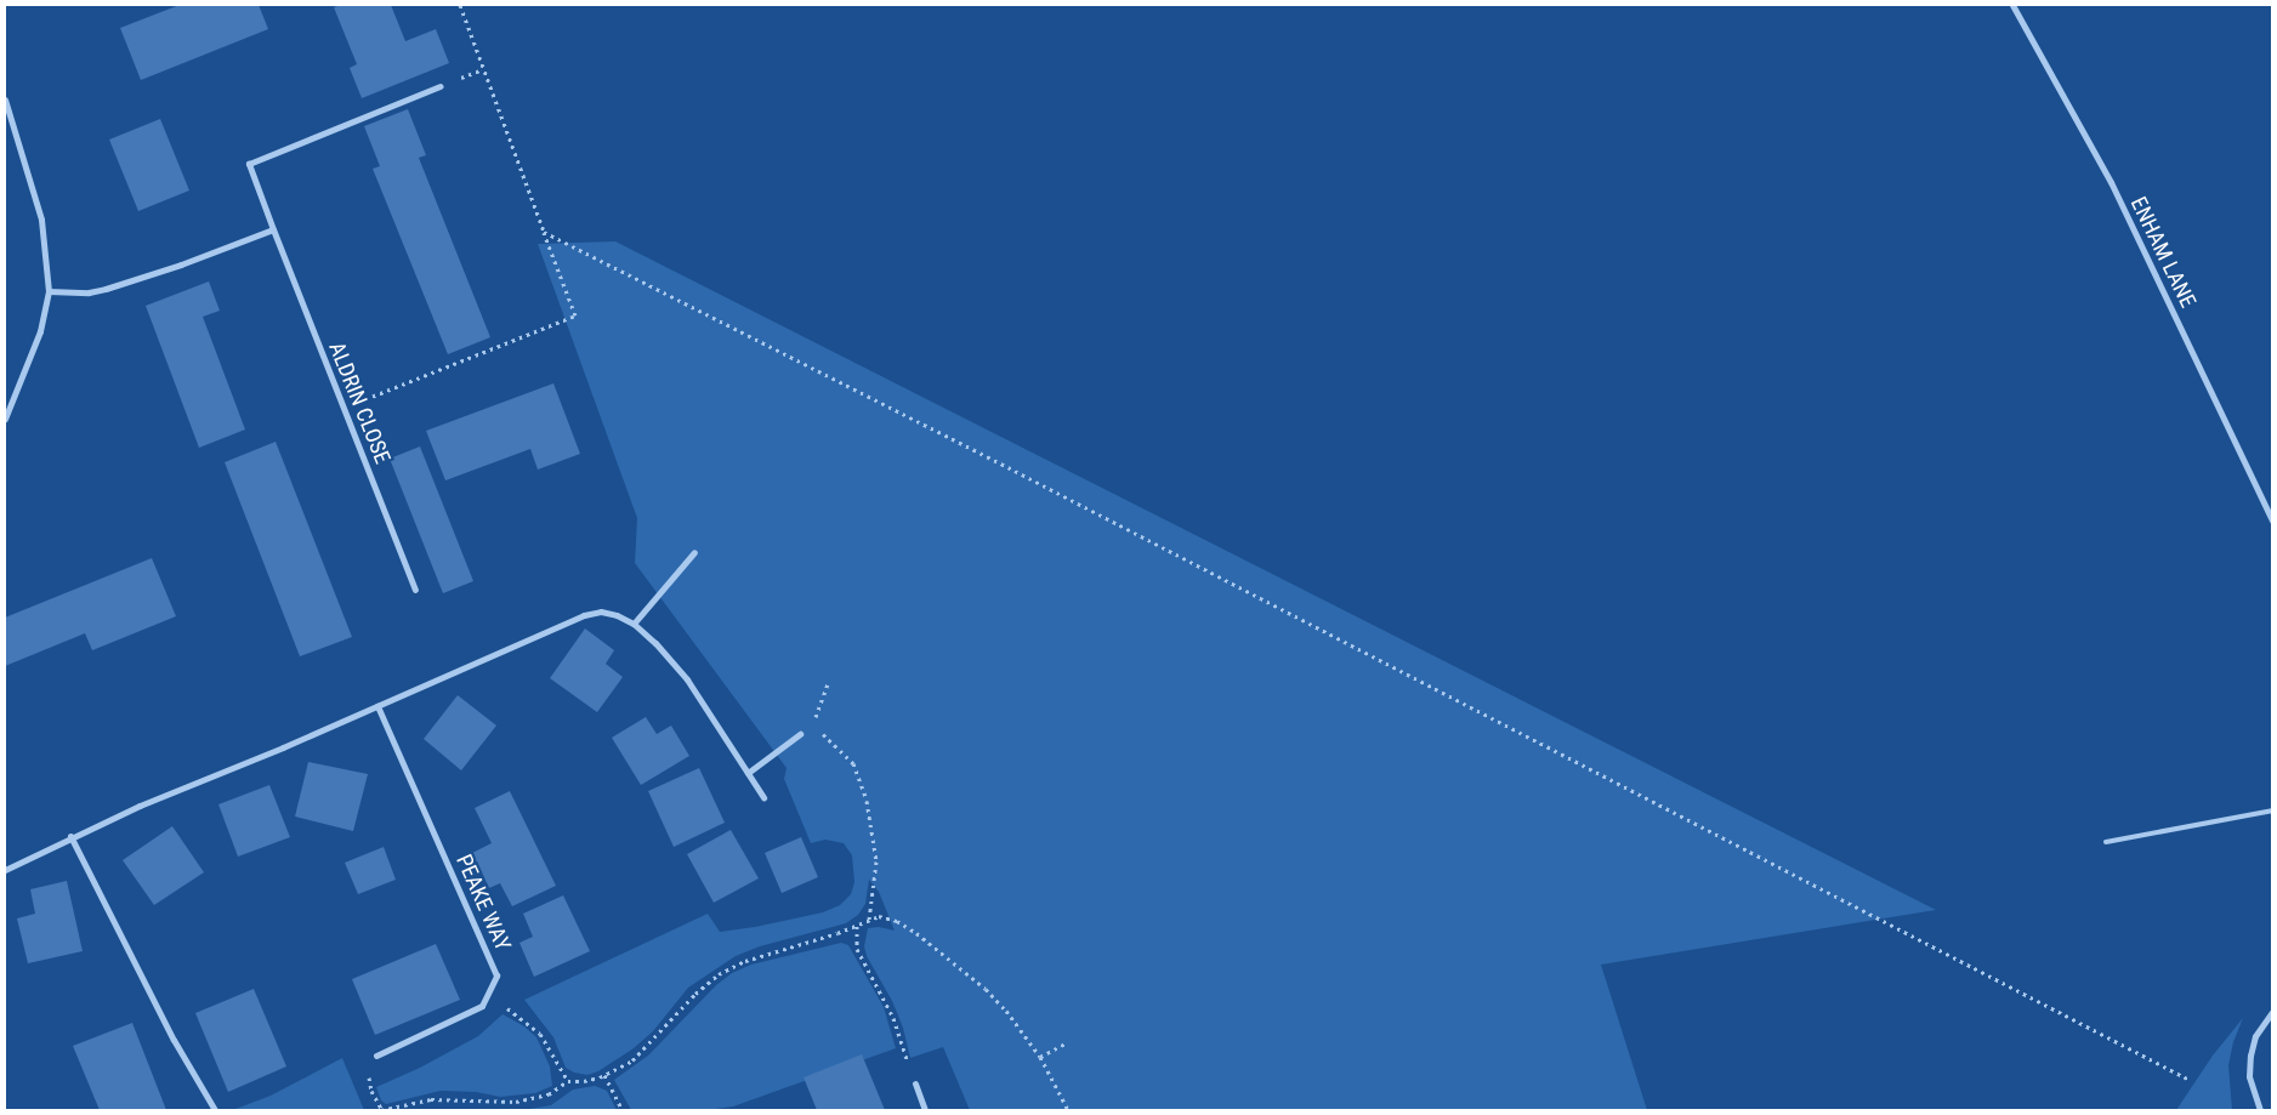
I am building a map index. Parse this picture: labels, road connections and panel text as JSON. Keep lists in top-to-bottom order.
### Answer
{
  "streets": {
    "street": ["ENHAM LANE", "ALDRIN CLOSE", "PEAKE WAY"]
  }
}
